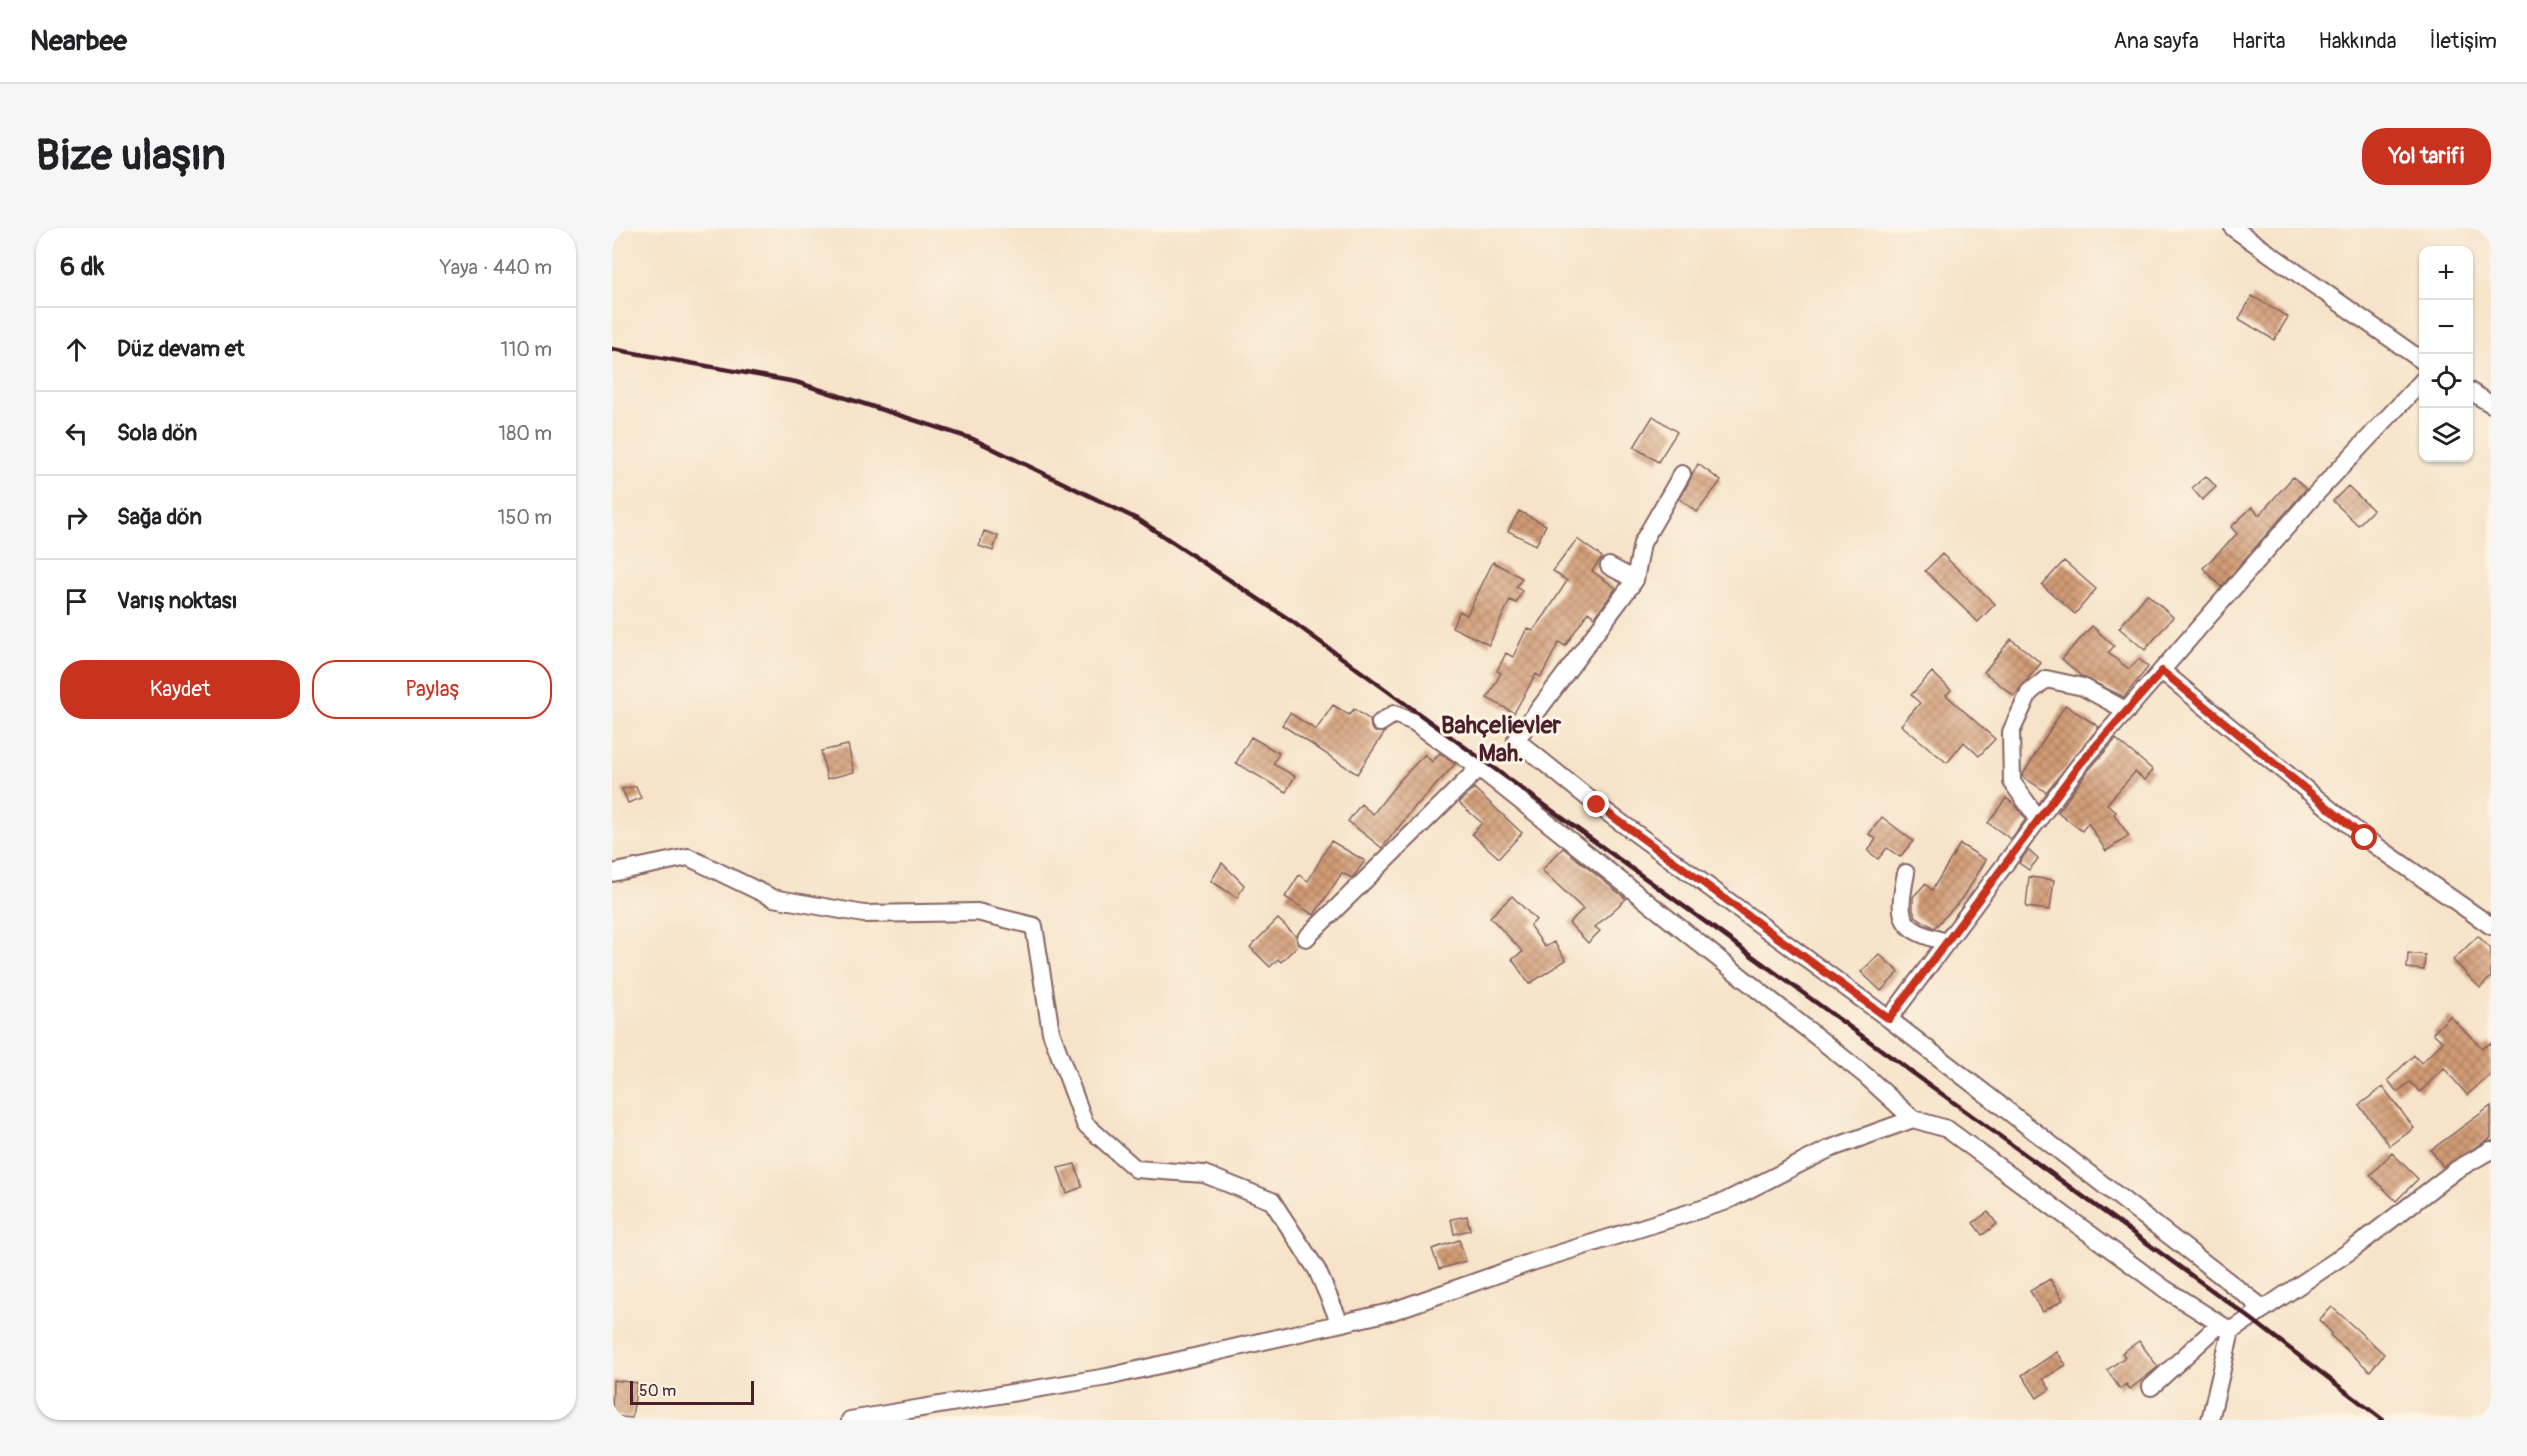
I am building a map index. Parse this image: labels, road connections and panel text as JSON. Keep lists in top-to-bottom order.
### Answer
{
  "districts": ["Bahçelievler Mah."],
  "scale_bar": "50 m",
  "page": {
    "header": "Nearbee",
    "nav": [
      "Ana sayfa",
      "Harita",
      "Hakkında",
      "İletişim"
    ],
    "buttons": [
      "Yol tarifi",
      ["Kaydet", "Paylaş"]
    ],
    "title": "Bize ulaşın",
    "heading": ["6 dk", "Yaya · 440 m"],
    "map_buttons": ["+", "−"],
    "list": [
      ["Düz devam et", "110 m"],
      ["Sola dön", "180 m"],
      ["Sağa dön", "150 m"],
      "Varış noktası"
    ],
    "scale": "50 m"
  }
}
